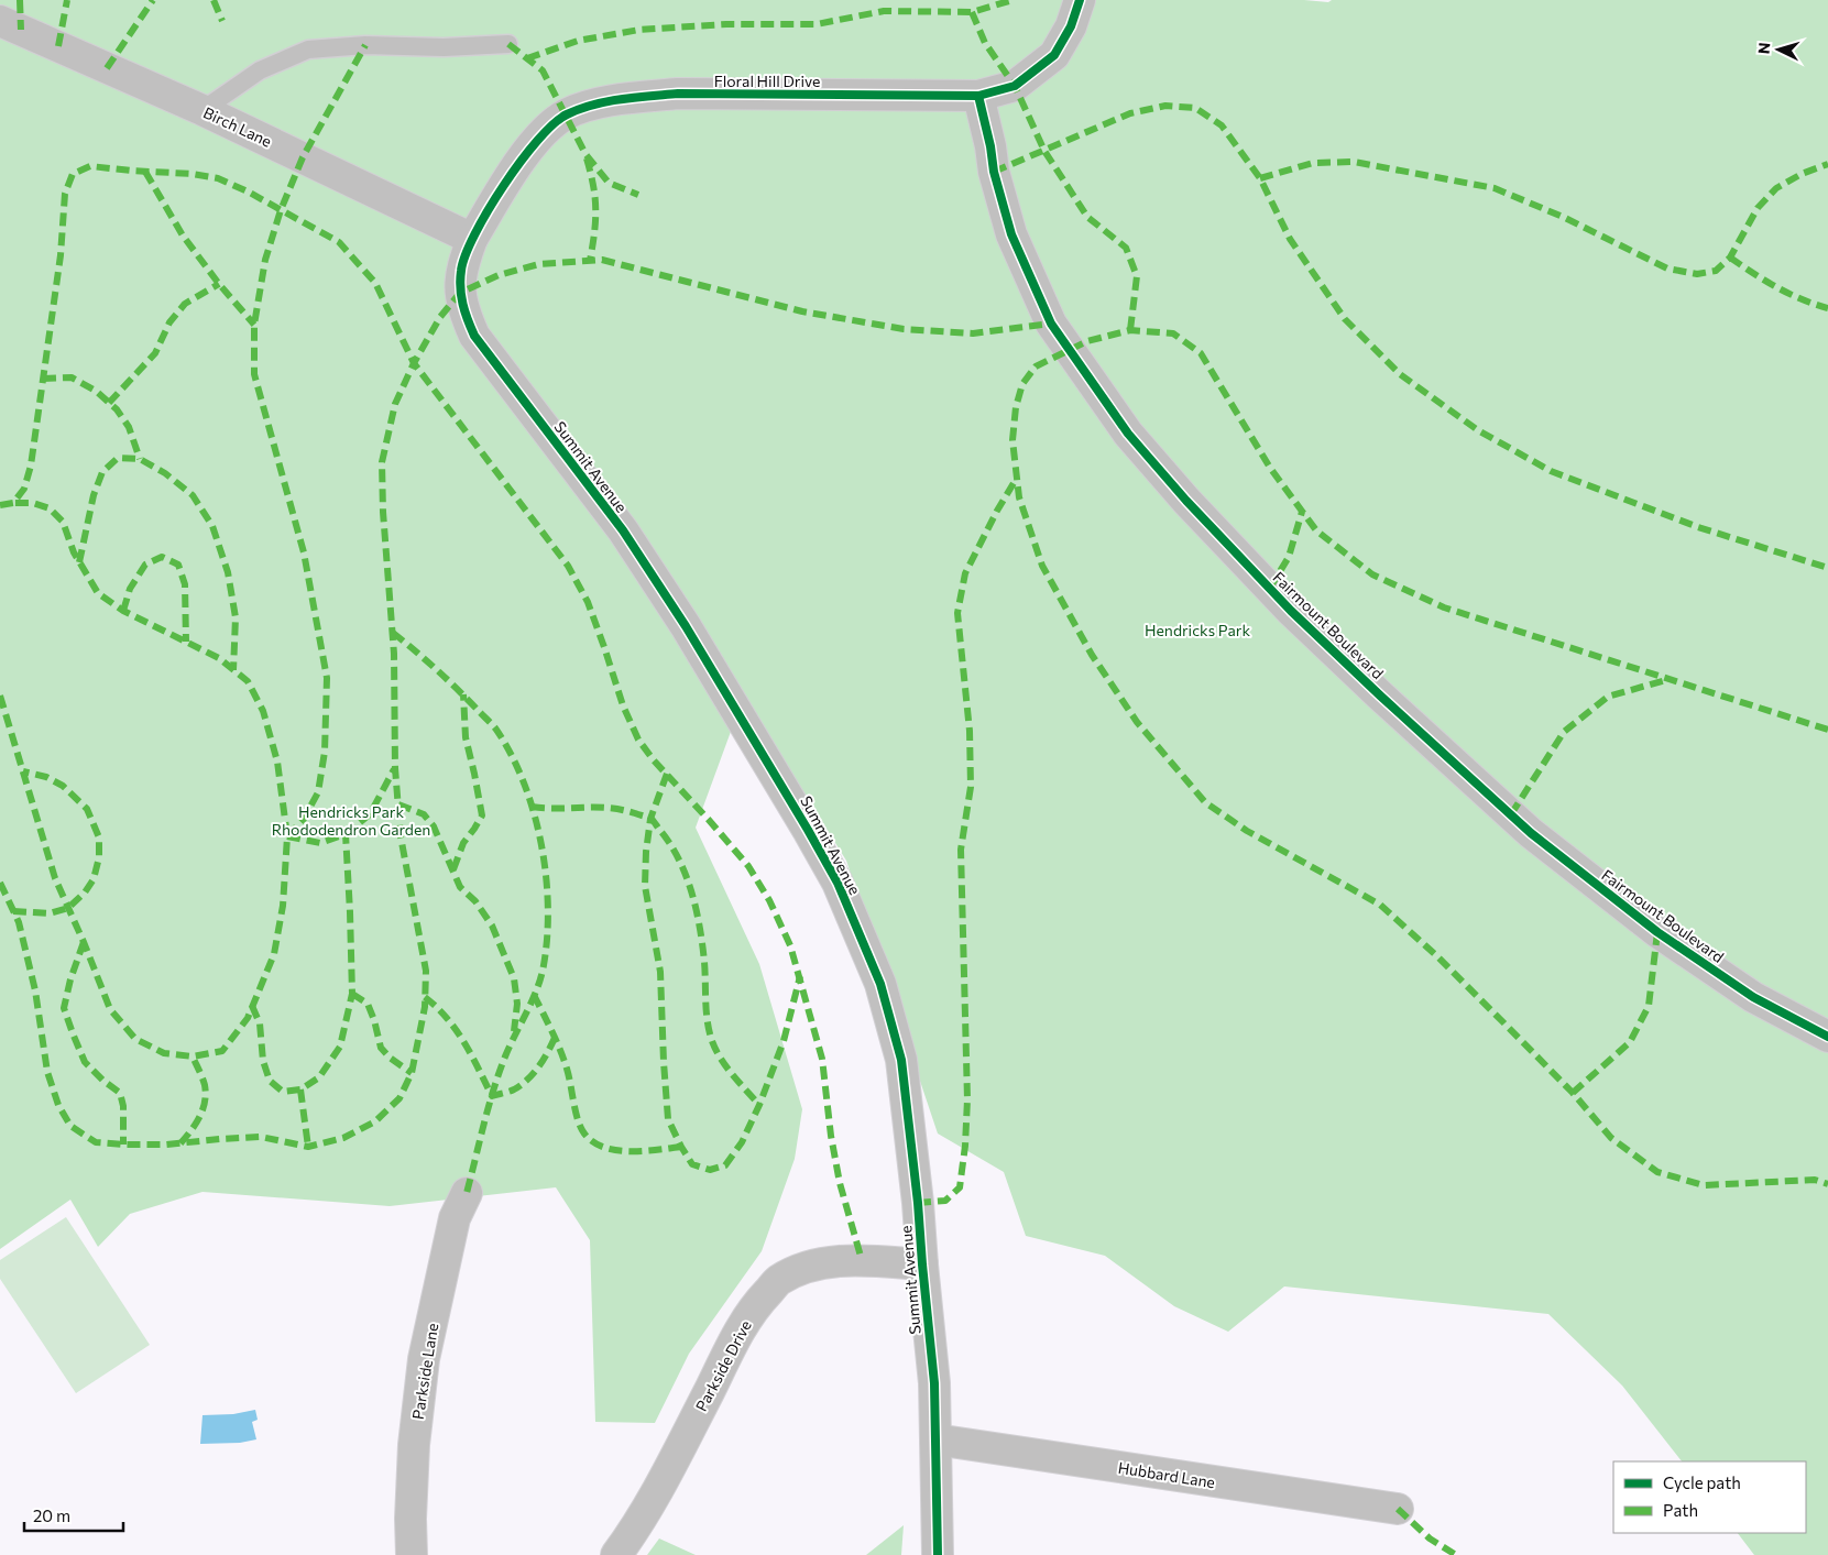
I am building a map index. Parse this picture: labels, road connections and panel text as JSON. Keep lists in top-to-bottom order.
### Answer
{
  "streets": {
    "street": [
      "Floral Hill Drive",
      "Birch Lane",
      "Summit Avenue",
      "Fairmount Boulevard",
      "Parkside Drive",
      "Parkside Lane",
      "Hubbard Lane"
    ]
  },
  "crossings": [
    ["Floral Hill Drive", "Birch Lane"],
    ["Floral Hill Drive", "Summit Avenue"],
    ["Floral Hill Drive", "Fairmount Boulevard"],
    ["Birch Lane", "Summit Avenue"],
    ["Summit Avenue", "Parkside Drive"],
    ["Summit Avenue", "Hubbard Lane"]
  ],
  "parks": ["Hendricks Park", "Hendricks Park Rhododendron Garden"],
  "legend": ["Cycle path", "Path"],
  "scale_bar": "20 m",
  "north": "left"
}
